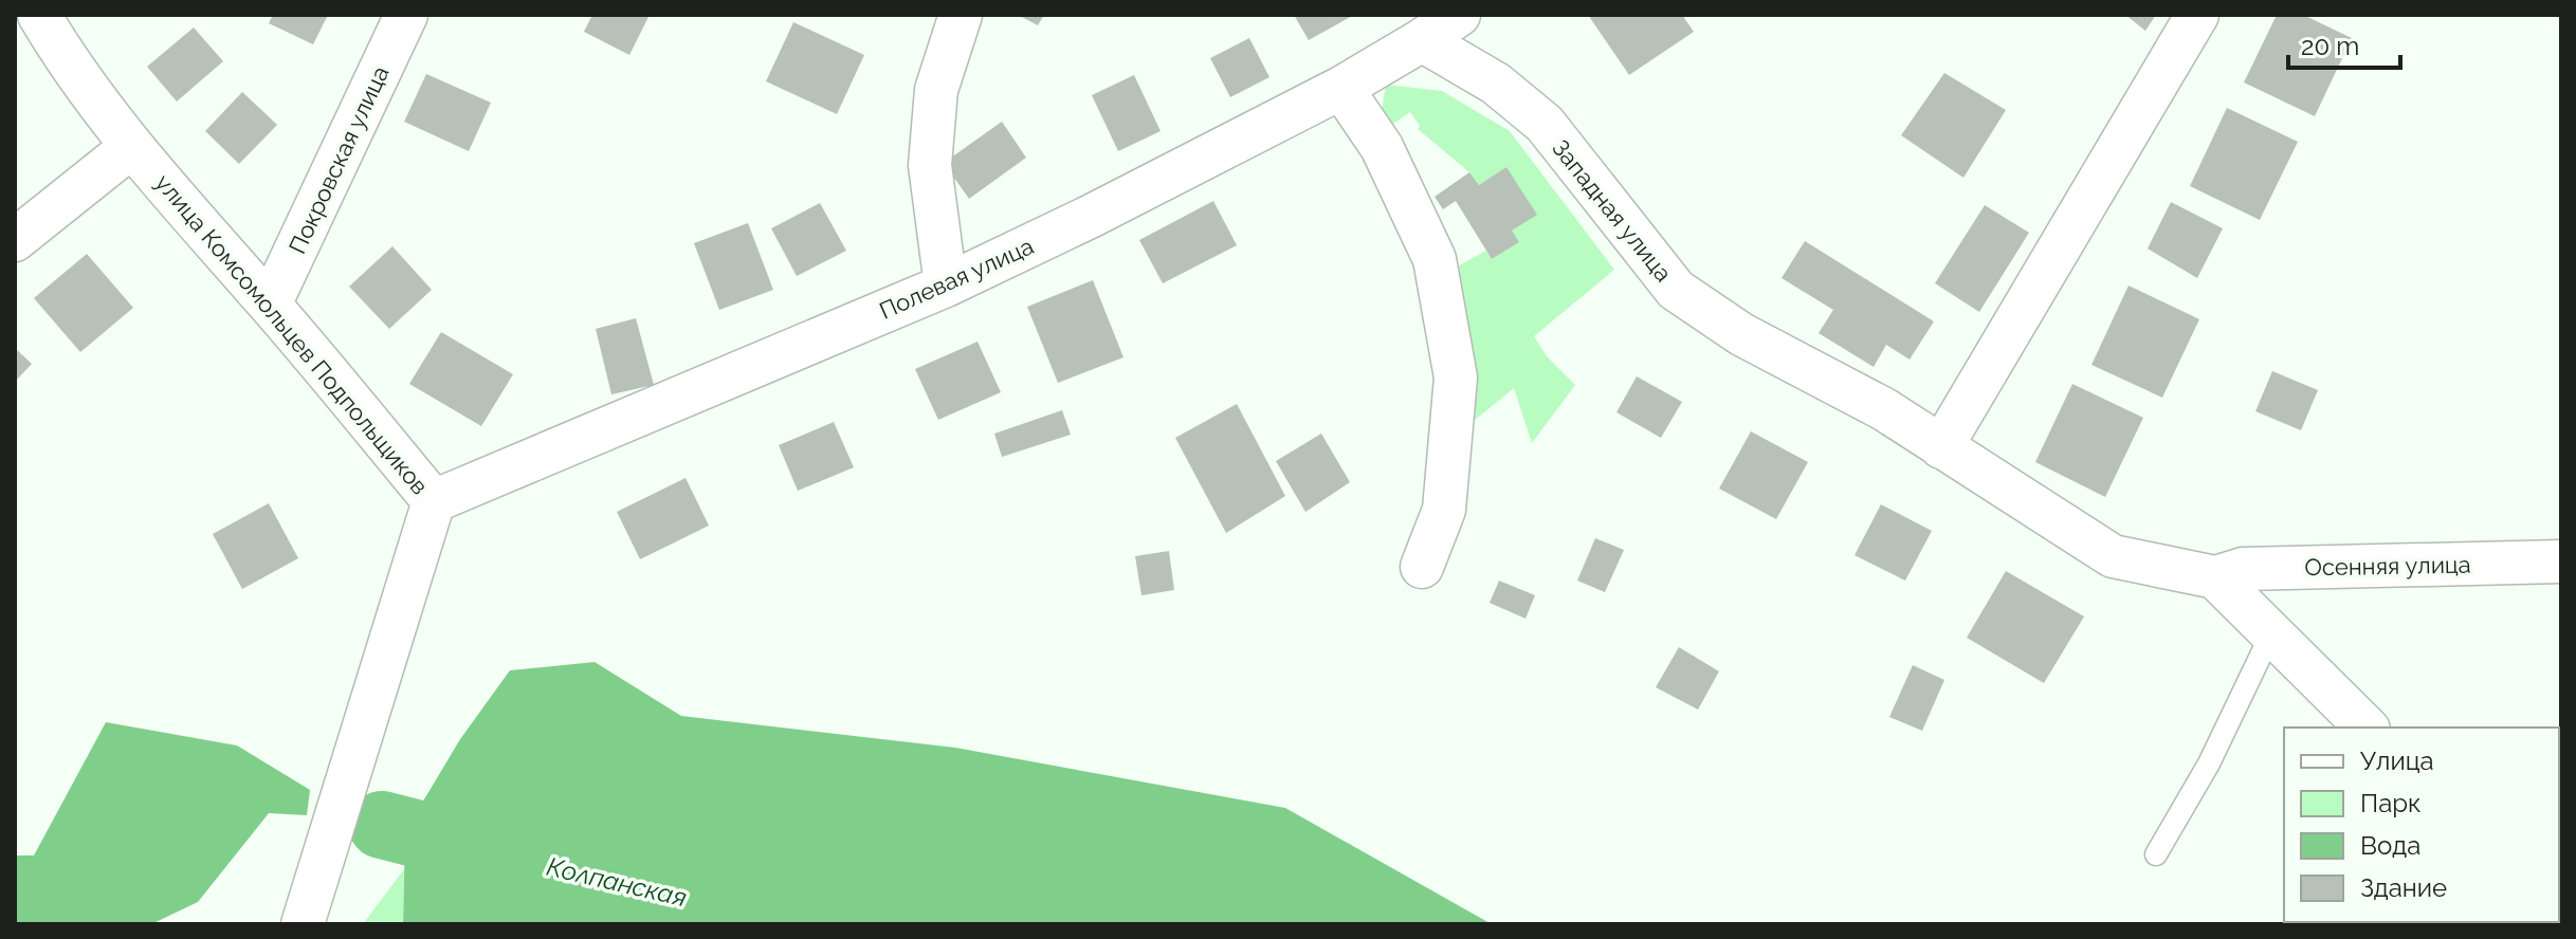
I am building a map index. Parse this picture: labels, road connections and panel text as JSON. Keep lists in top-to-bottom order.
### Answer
{
  "streets": {
    "street": [
      "Покровская улица",
      "Западная улица",
      "Полевая улица",
      "улица Комсомольцев Подпольщиков",
      "Осенняя улица"
    ]
  },
  "crossings": [
    ["Покровская улица", "улица Комсомольцев Подпольщиков"],
    ["Западная улица", "Полевая улица"],
    ["Западная улица", "Осенняя улица"],
    ["Полевая улица", "улица Комсомольцев Подпольщиков"]
  ],
  "water": ["Колпанская"],
  "legend": [
    "Улица",
    "Парк",
    "Вода",
    "Здание"
  ],
  "scale_bar": "20 m"
}
